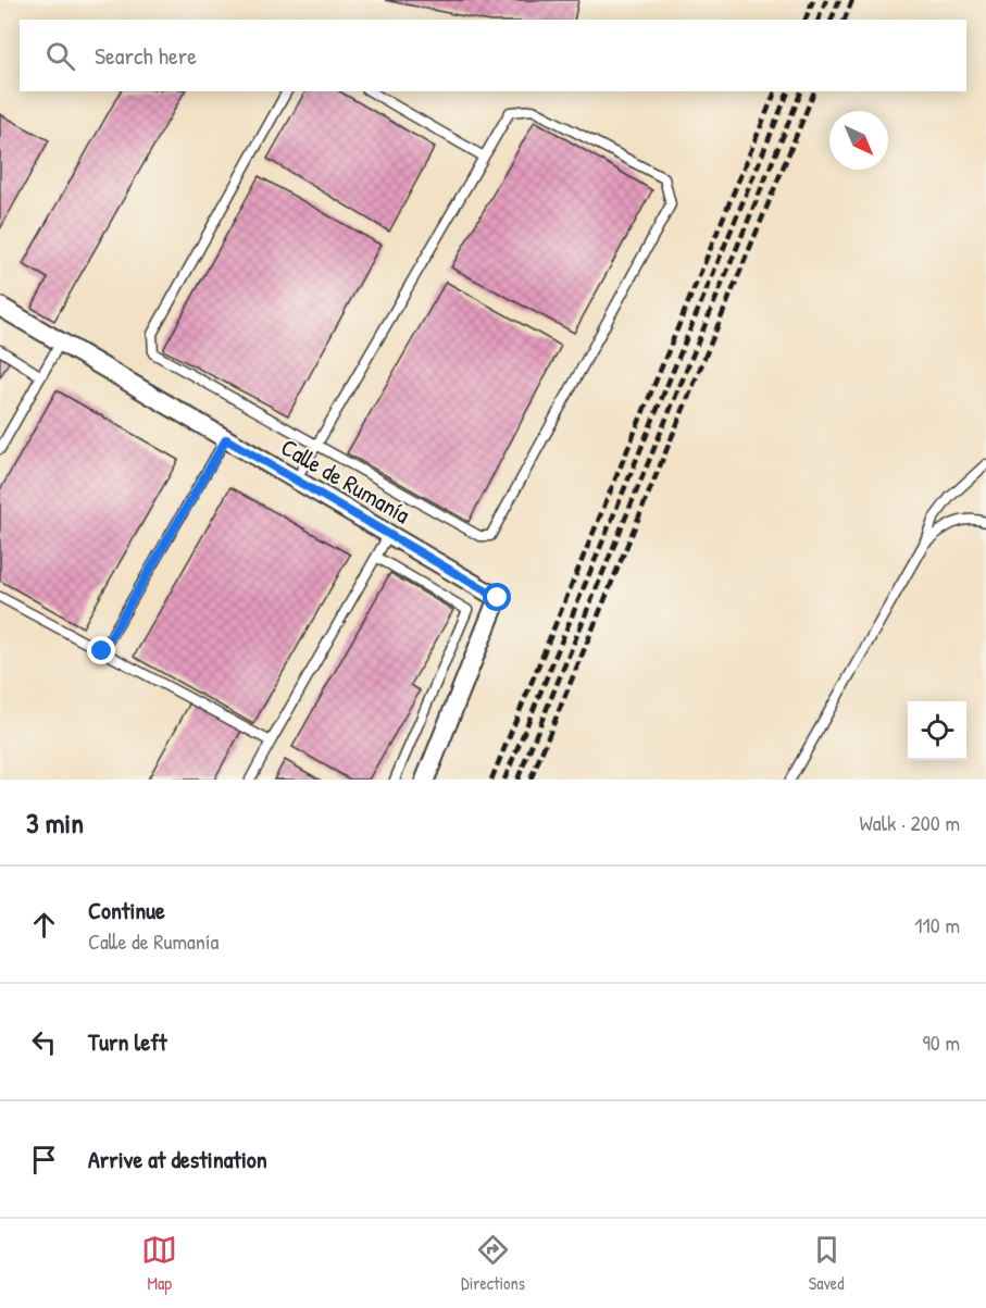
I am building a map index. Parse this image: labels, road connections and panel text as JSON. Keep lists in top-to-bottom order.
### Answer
{
  "streets": {
    "street": ["Calle de Rumanía"]
  },
  "north": "bottom right",
  "page": {
    "search": "Search here",
    "heading": ["3 min", "Walk · 200 m"],
    "list": [
      ["Continue", "Calle de Rumanía", "110 m"],
      ["Turn left", "90 m"],
      "Arrive at destination"
    ],
    "nav": ["Map", "Directions", "Saved"]
  }
}
